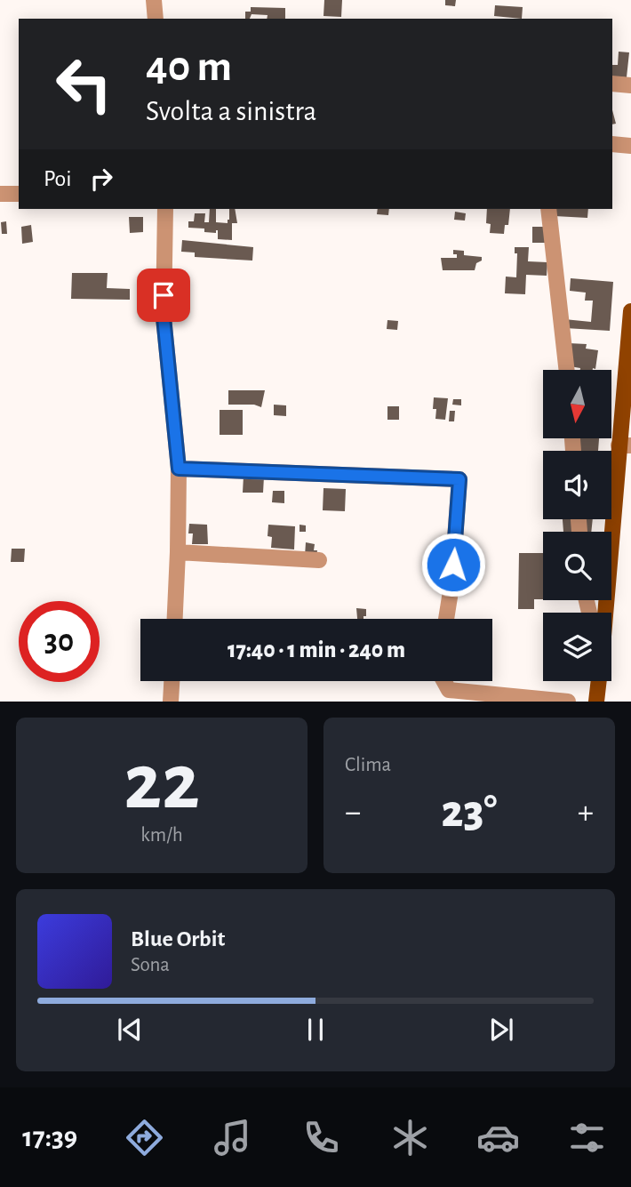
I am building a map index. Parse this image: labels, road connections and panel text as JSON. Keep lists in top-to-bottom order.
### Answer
{
  "north": "bottom",
  "page": {
    "turn": ["40 m", "Svolta a sinistra"],
    "then": "Poi",
    "limit": "30",
    "trip": "17:40 · 1 min · 240 m",
    "tile": [
      ["22", "km/h"],
      "Clima"
    ],
    "heat": ["−", "23°", "+"],
    "song": ["Blue Orbit", "Sona"],
    "tabs": "17:39"
  }
}
